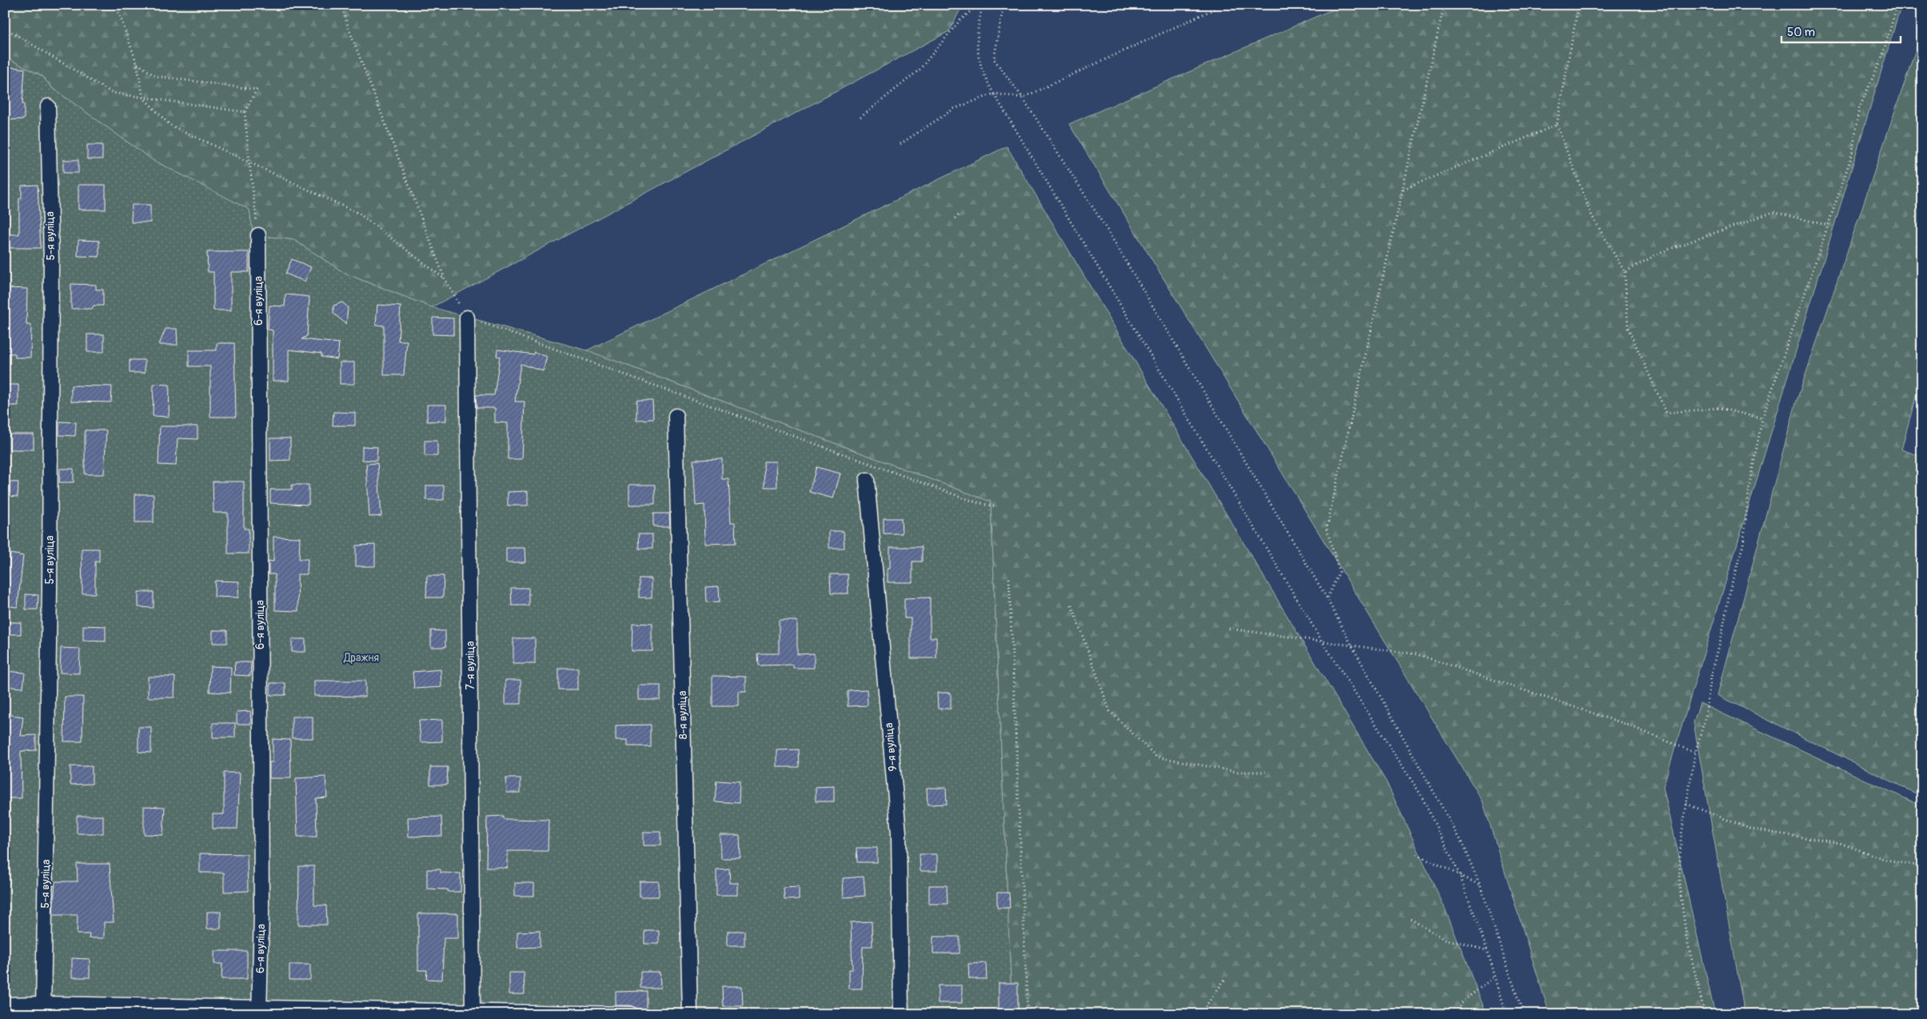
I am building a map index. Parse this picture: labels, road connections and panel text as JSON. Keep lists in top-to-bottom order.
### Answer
{
  "streets": {
    "street": [
      "5-я вуліца",
      "6-я вуліца",
      "7-я вуліца",
      "8-я вуліца",
      "9-я вуліца"
    ]
  },
  "parks": ["Дражня"],
  "scale_bar": "50 m"
}
